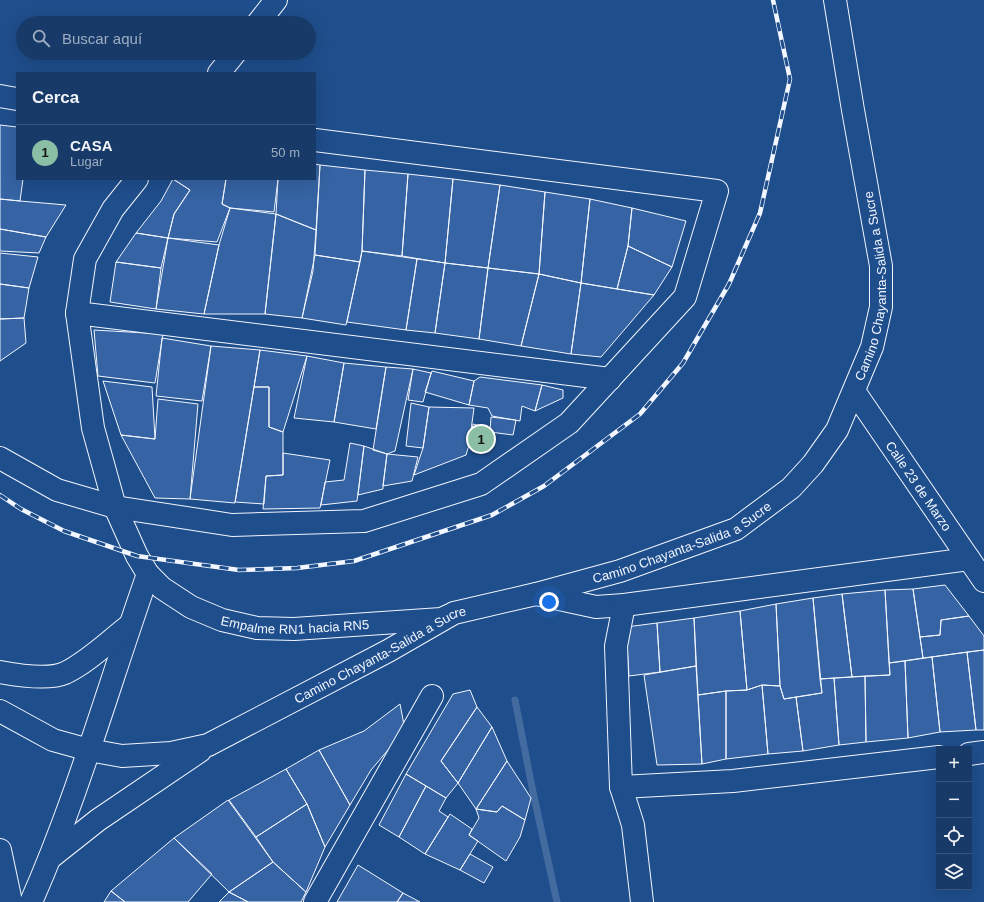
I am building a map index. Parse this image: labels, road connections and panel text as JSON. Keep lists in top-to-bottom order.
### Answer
{
  "streets": {
    "street": ["Camino Chayanta-Salida a Sucre", "Calle 23 de Marzo", "Empalme RN1 hacia RN5"]
  },
  "crossings": [
    ["Camino Chayanta-Salida a Sucre", "Calle 23 de Marzo"],
    ["Camino Chayanta-Salida a Sucre", "Empalme RN1 hacia RN5"]
  ],
  "page": {
    "search": "Buscar aquí",
    "heading": "Cerca",
    "list": [
      {
        "mark": "1",
        "name": "CASA",
        "note": "Lugar",
        "value": "50 m"
      }
    ],
    "pins": "1",
    "map_buttons": ["+", "−"]
  }
}
